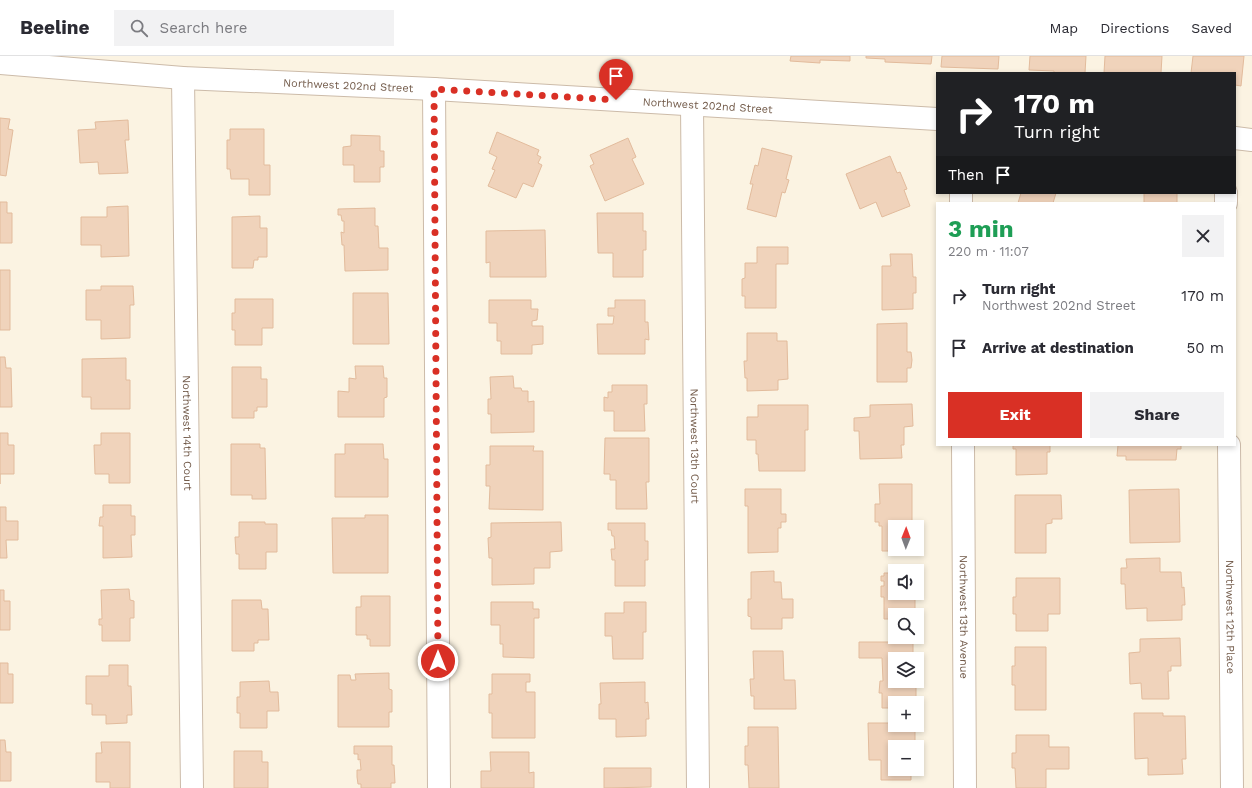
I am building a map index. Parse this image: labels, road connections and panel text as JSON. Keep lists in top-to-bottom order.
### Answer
{
  "streets": {
    "street": [
      "Northwest 202nd Street",
      "Northwest 14th Court",
      "Northwest 13th Court",
      "Northwest 13th Avenue",
      "Northwest 12th Place"
    ]
  },
  "crossings": [
    ["Northwest 202nd Street", "Northwest 14th Court"],
    ["Northwest 202nd Street", "Northwest 13th Court"]
  ],
  "north": "top",
  "page": {
    "header": "Beeline",
    "search": "Search here",
    "nav": ["Map", "Directions", "Saved"],
    "turn": ["170 m", "Turn right"],
    "then": "Then",
    "heading": ["3 min", "220 m · 11:07"],
    "list": [
      {
        "name": "Turn right",
        "note": "Northwest 202nd Street",
        "value": "170 m"
      },
      {
        "name": "Arrive at destination",
        "value": "50 m"
      }
    ],
    "buttons": ["Exit", "Share"],
    "map_buttons": ["+", "−"]
  }
}
